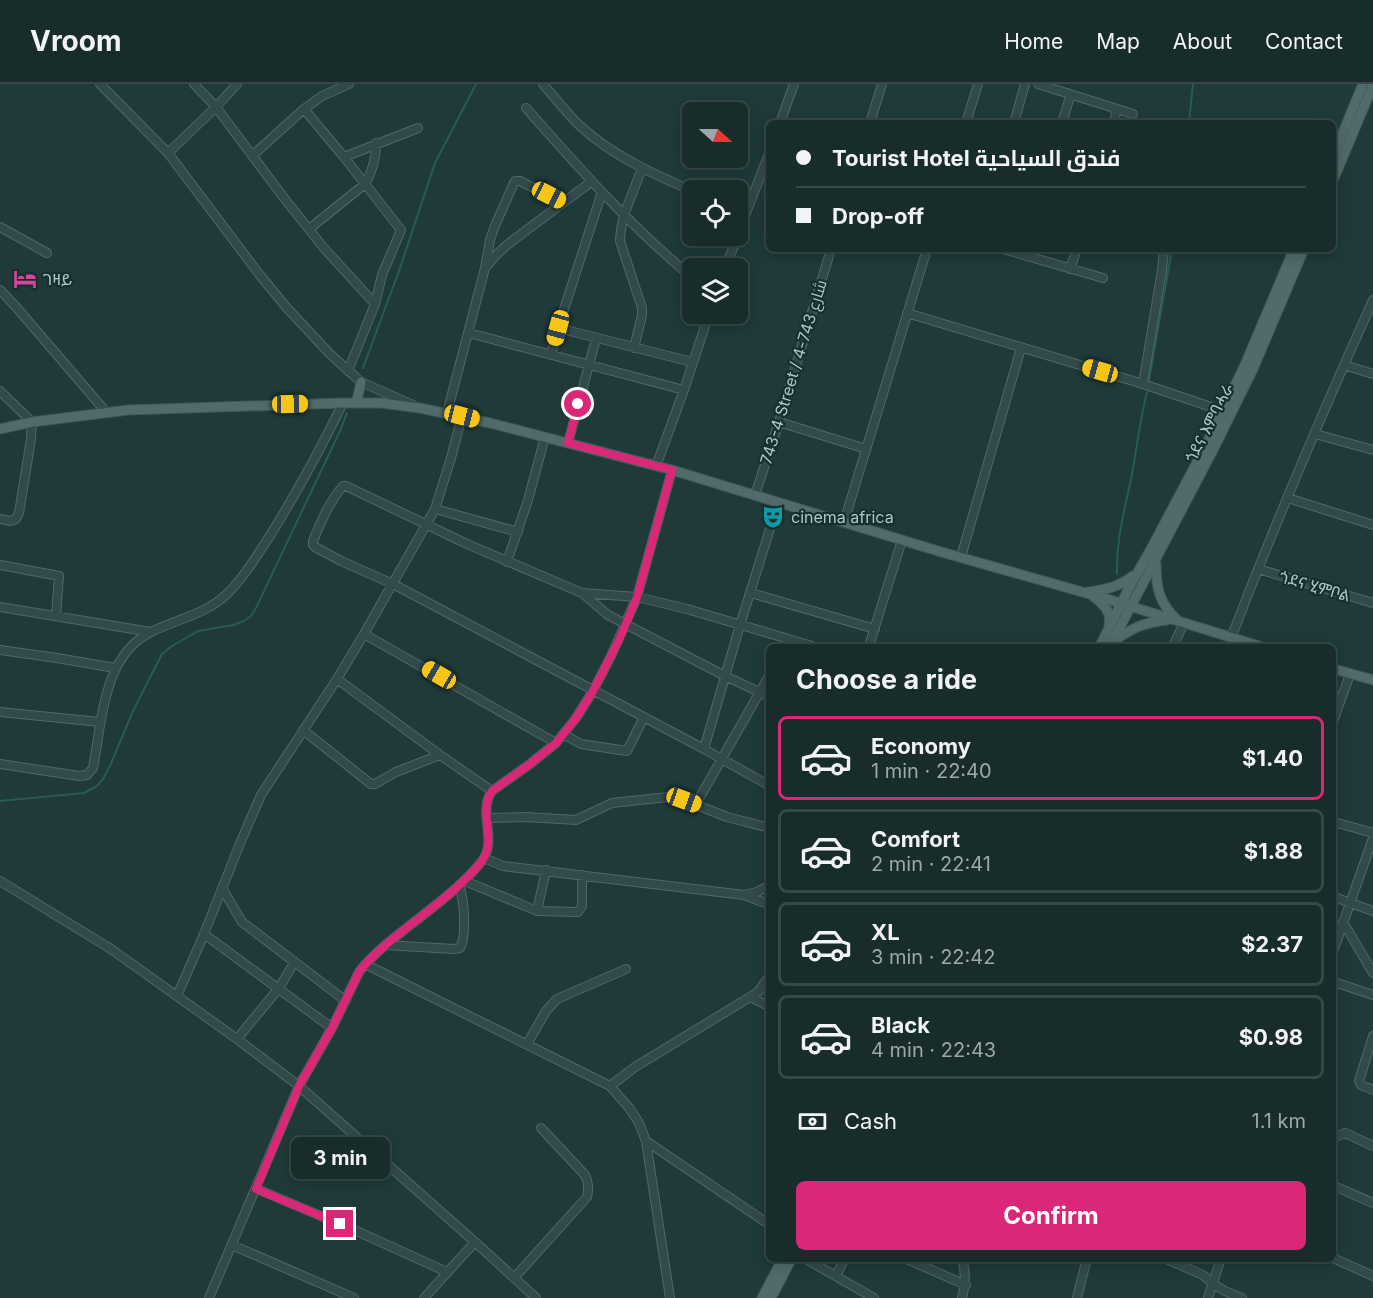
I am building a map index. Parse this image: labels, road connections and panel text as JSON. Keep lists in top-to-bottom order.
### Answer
{
  "streets": {
    "main road": ["ጎደና እምባሓራ"],
    "street": ["743-4 Street / شارع 743-4", "ጎደና ሂምቦል"]
  },
  "places": {
    "hotel": ["ገዛይ"],
    "theatre": ["cinema africa"]
  },
  "north": "right",
  "page": {
    "header": "Vroom",
    "nav": [
      "Home",
      "Map",
      "About",
      "Contact"
    ],
    "banner": ["Tourist Hotel فندق السياحية", "Drop-off"],
    "heading": "Choose a ride",
    "list": [
      {
        "name": "Economy",
        "note": "1 min · 22:40",
        "value": "$1.40"
      },
      {
        "name": "Comfort",
        "note": "2 min · 22:41",
        "value": "$1.88"
      },
      {
        "name": "XL",
        "note": "3 min · 22:42",
        "value": "$2.37"
      },
      {
        "name": "Black",
        "note": "4 min · 22:43",
        "value": "$0.98"
      }
    ],
    "pay": ["Cash", "1.1 km"],
    "bubble": "3 min",
    "buttons": "Confirm"
  }
}
